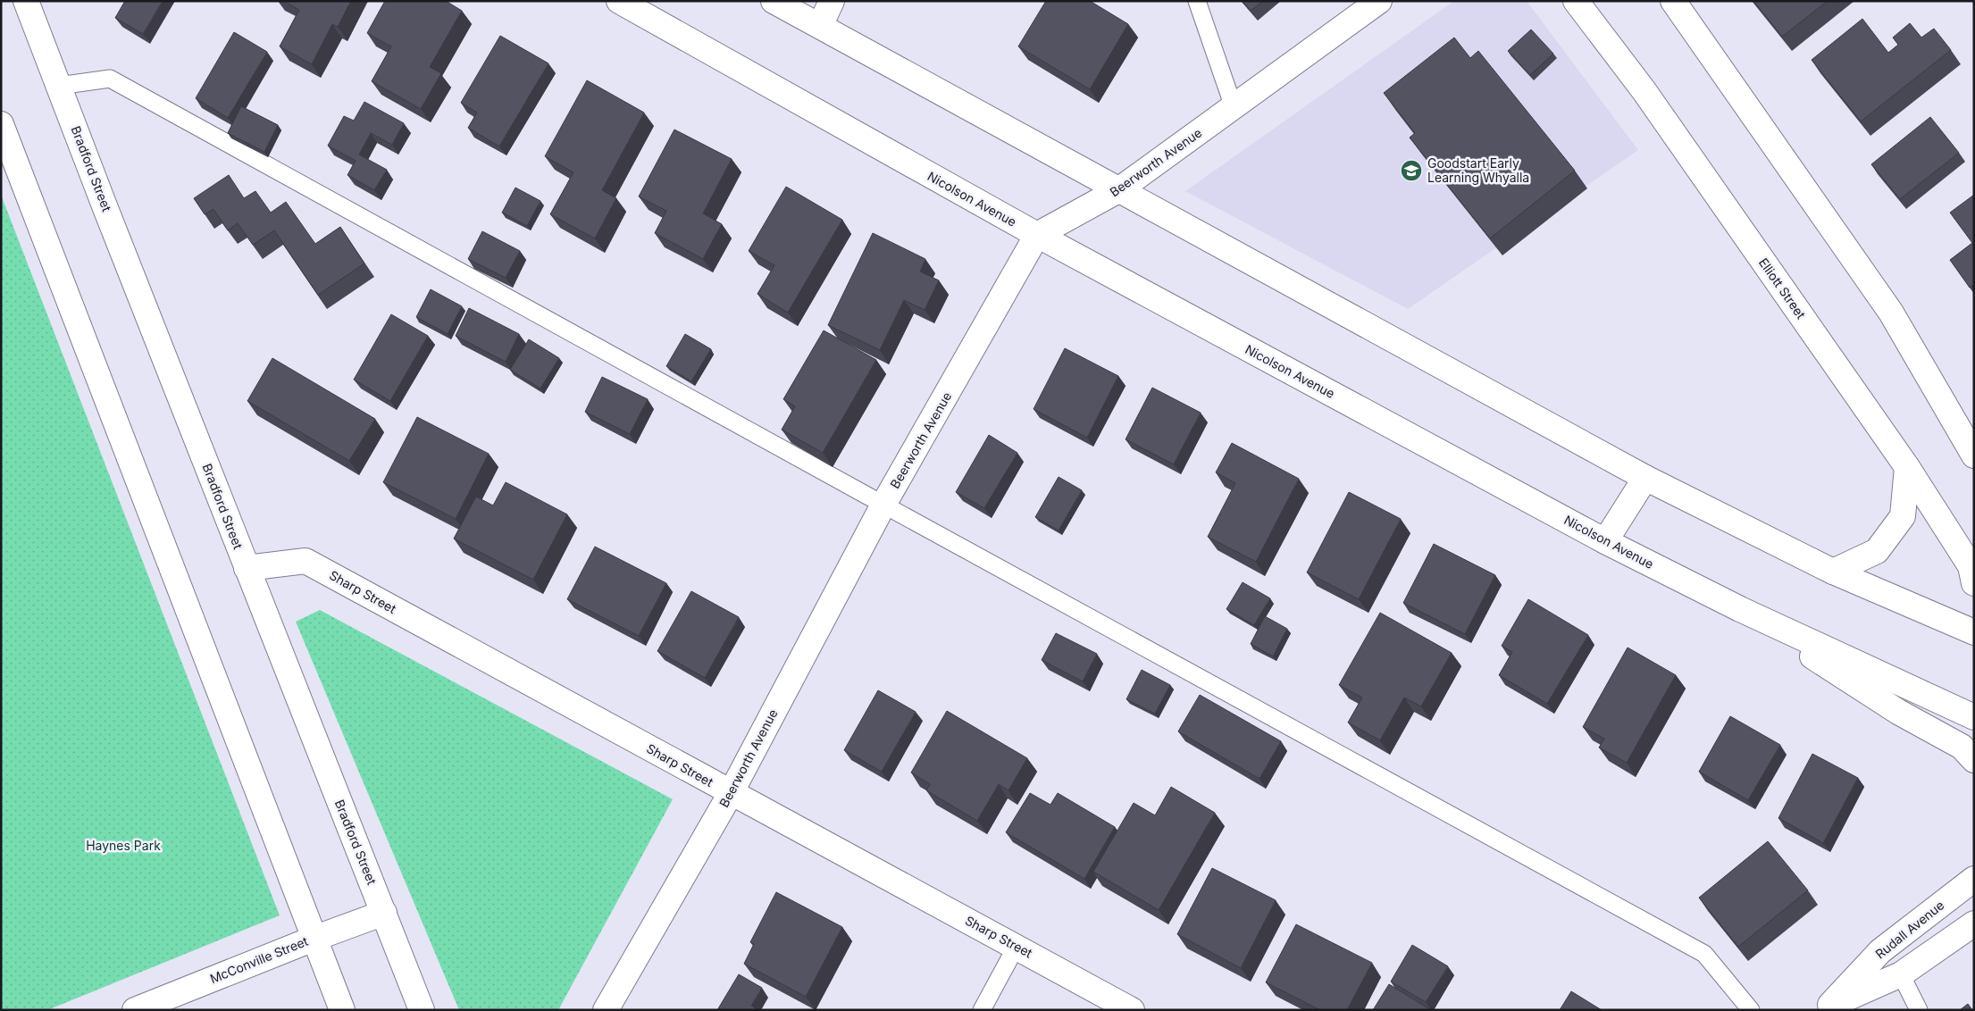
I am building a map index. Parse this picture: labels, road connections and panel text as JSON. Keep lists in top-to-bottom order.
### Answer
{
  "streets": {
    "street": [
      "Beerworth Avenue",
      "Bradford Street",
      "Nicolson Avenue",
      "Elliott Street",
      "Sharp Street",
      "Rudall Avenue",
      "McConville Street"
    ]
  },
  "crossings": [
    ["Beerworth Avenue", "Nicolson Avenue"],
    ["Beerworth Avenue", "Sharp Street"],
    ["Bradford Street", "Sharp Street"],
    ["Bradford Street", "McConville Street"]
  ],
  "parks": ["Haynes Park"],
  "places": {
    "school or university": ["Goodstart Early Learning Whyalla"]
  }
}
